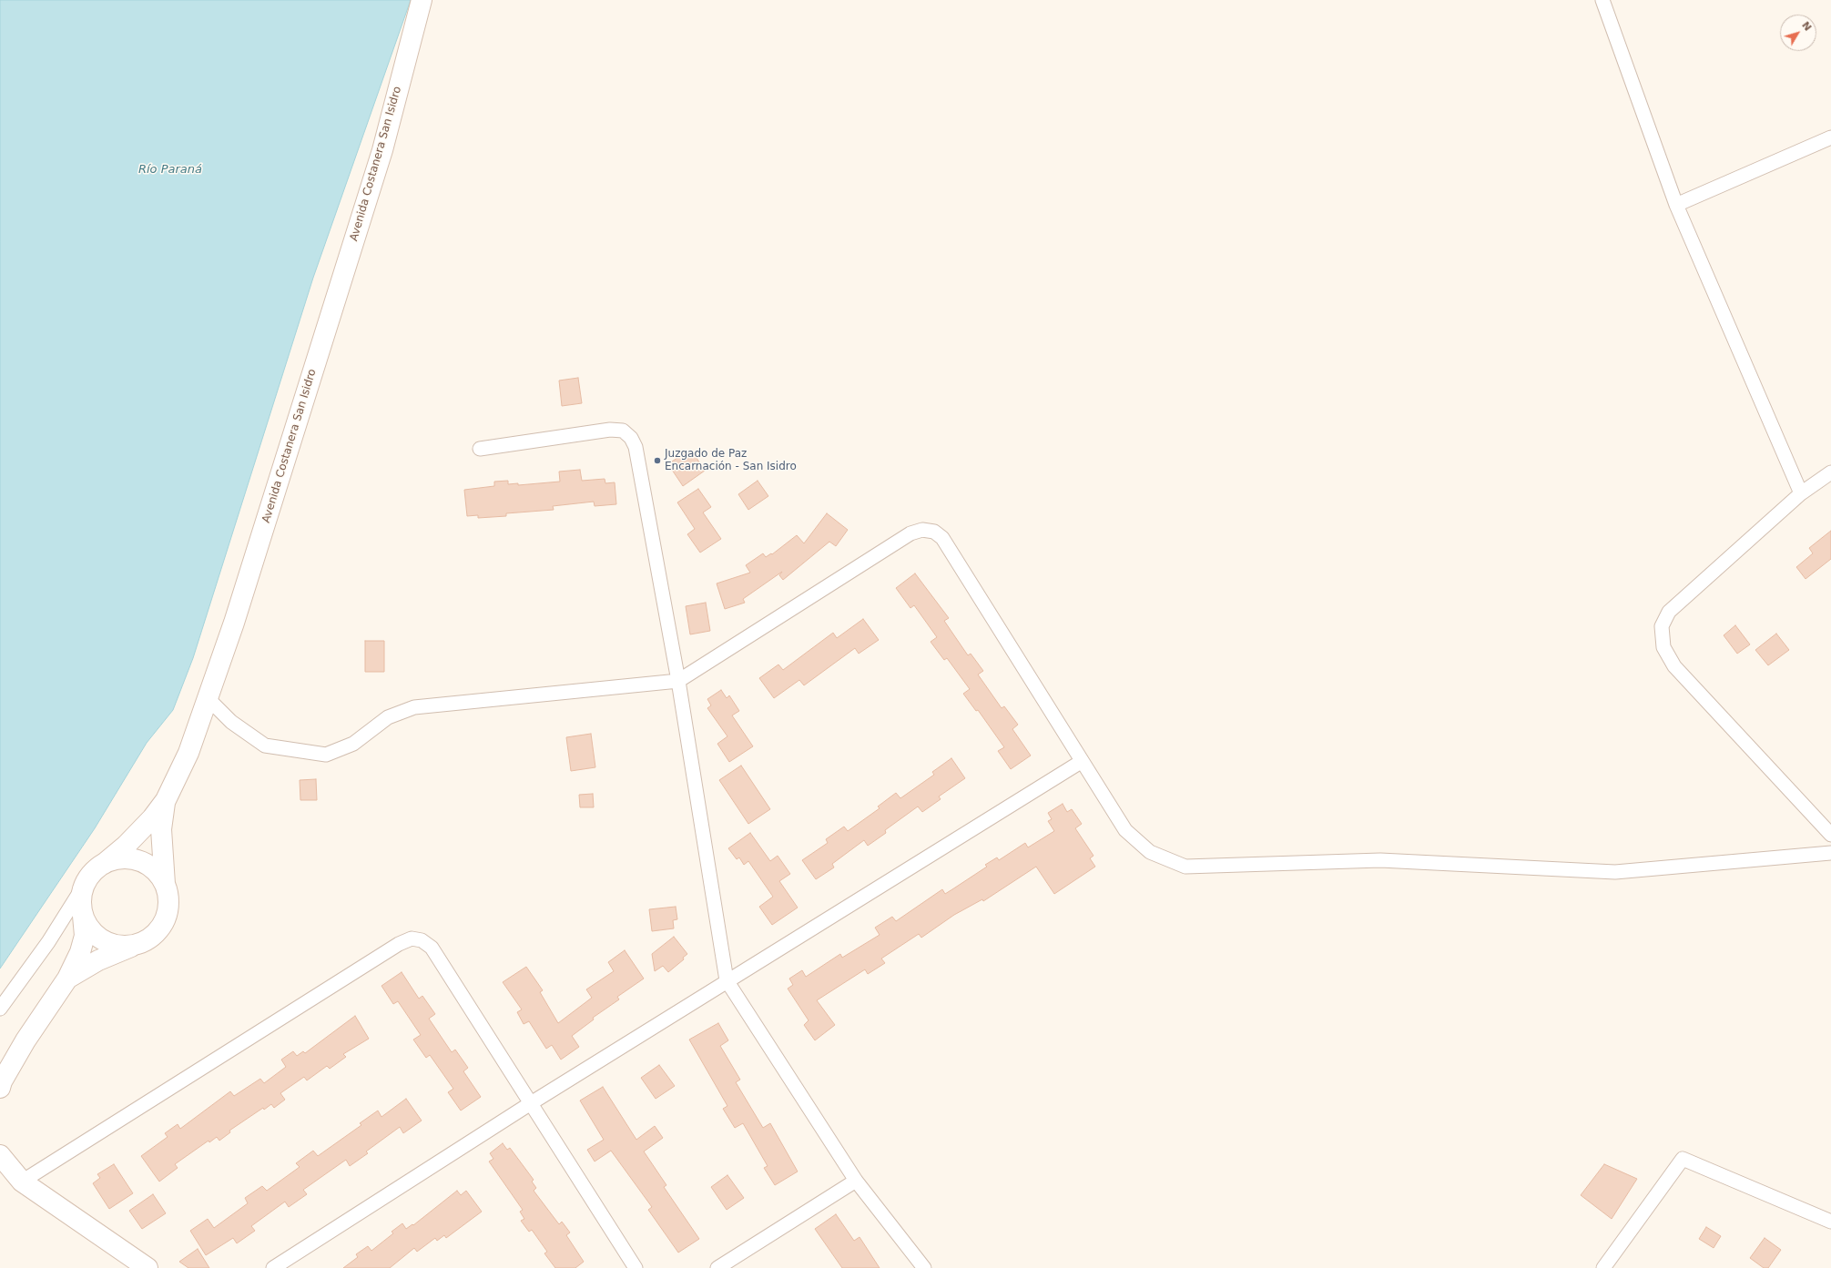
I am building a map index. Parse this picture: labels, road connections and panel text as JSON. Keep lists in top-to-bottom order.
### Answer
{
  "streets": {
    "main road": ["Avenida Costanera San Isidro"]
  },
  "water": ["Río Paraná"],
  "places": ["Juzgado de Paz Encarnación - San Isidro"],
  "north": "top right"
}
